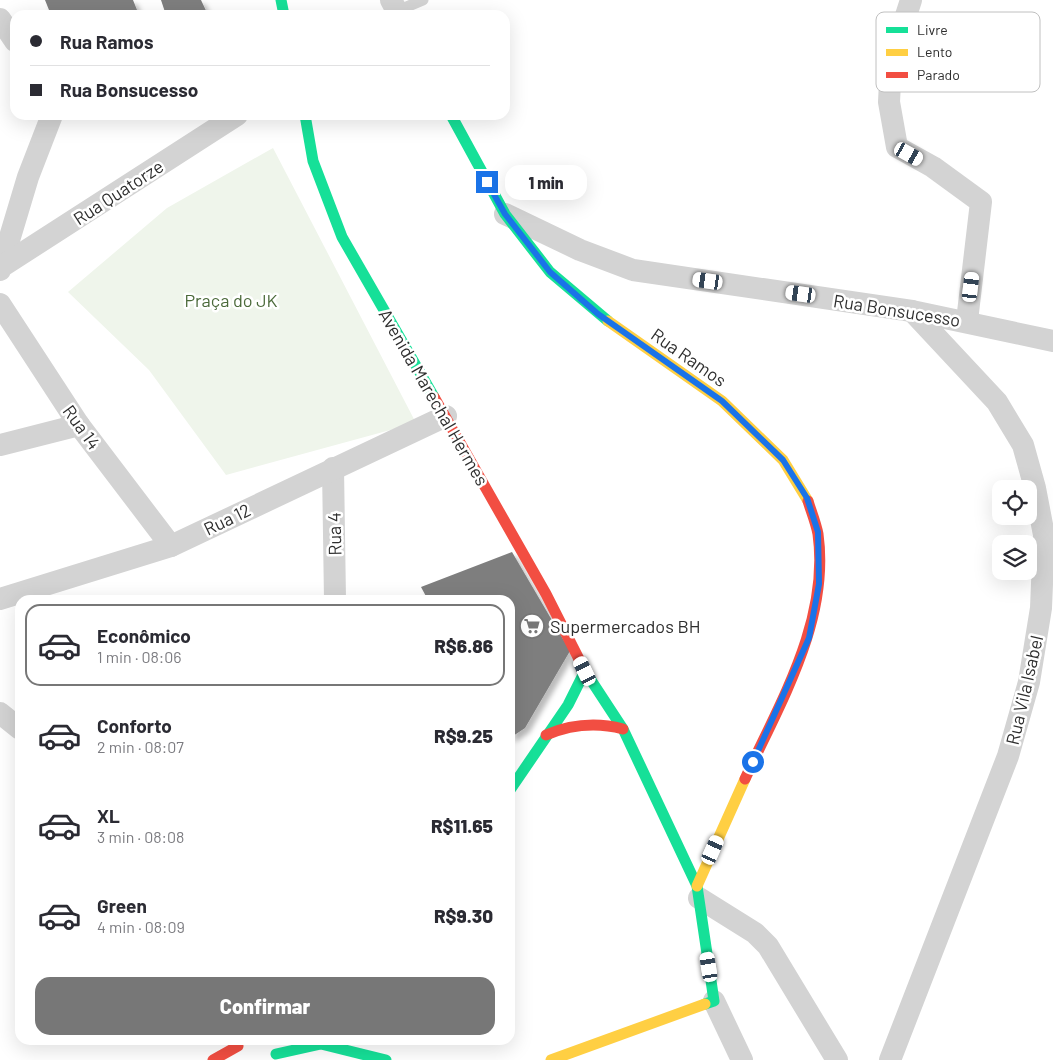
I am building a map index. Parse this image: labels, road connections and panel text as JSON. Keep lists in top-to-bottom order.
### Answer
{
  "streets": {
    "street": [
      "Rua Quatorze",
      "Rua Bonsucesso",
      "Rua Ramos",
      "Avenida Marechal Hermes",
      "Rua 14",
      "Rua 12",
      "Rua 4",
      "Rua Vila Isabel"
    ]
  },
  "crossings": [
    ["Rua Bonsucesso", "Rua Ramos"],
    ["Rua Bonsucesso", "Rua Vila Isabel"],
    ["Rua Ramos", "Avenida Marechal Hermes"],
    ["Avenida Marechal Hermes", "Rua 12"],
    ["Rua 14", "Rua 12"],
    ["Rua 12", "Rua 4"]
  ],
  "parks": ["Praça do JK"],
  "places": {
    "supermarket": ["Supermercados BH"]
  },
  "legend": ["Livre", "Lento", "Parado"],
  "page": {
    "banner": ["Rua Ramos", "Rua Bonsucesso"],
    "bubble": "1 min",
    "list": [
      {
        "name": "Econômico",
        "note": "1 min · 08:06",
        "value": "R$6.86"
      },
      {
        "name": "Conforto",
        "note": "2 min · 08:07",
        "value": "R$9.25"
      },
      {
        "name": "XL",
        "note": "3 min · 08:08",
        "value": "R$11.65"
      },
      {
        "name": "Green",
        "note": "4 min · 08:09",
        "value": "R$9.30"
      }
    ],
    "buttons": "Confirmar"
  }
}
